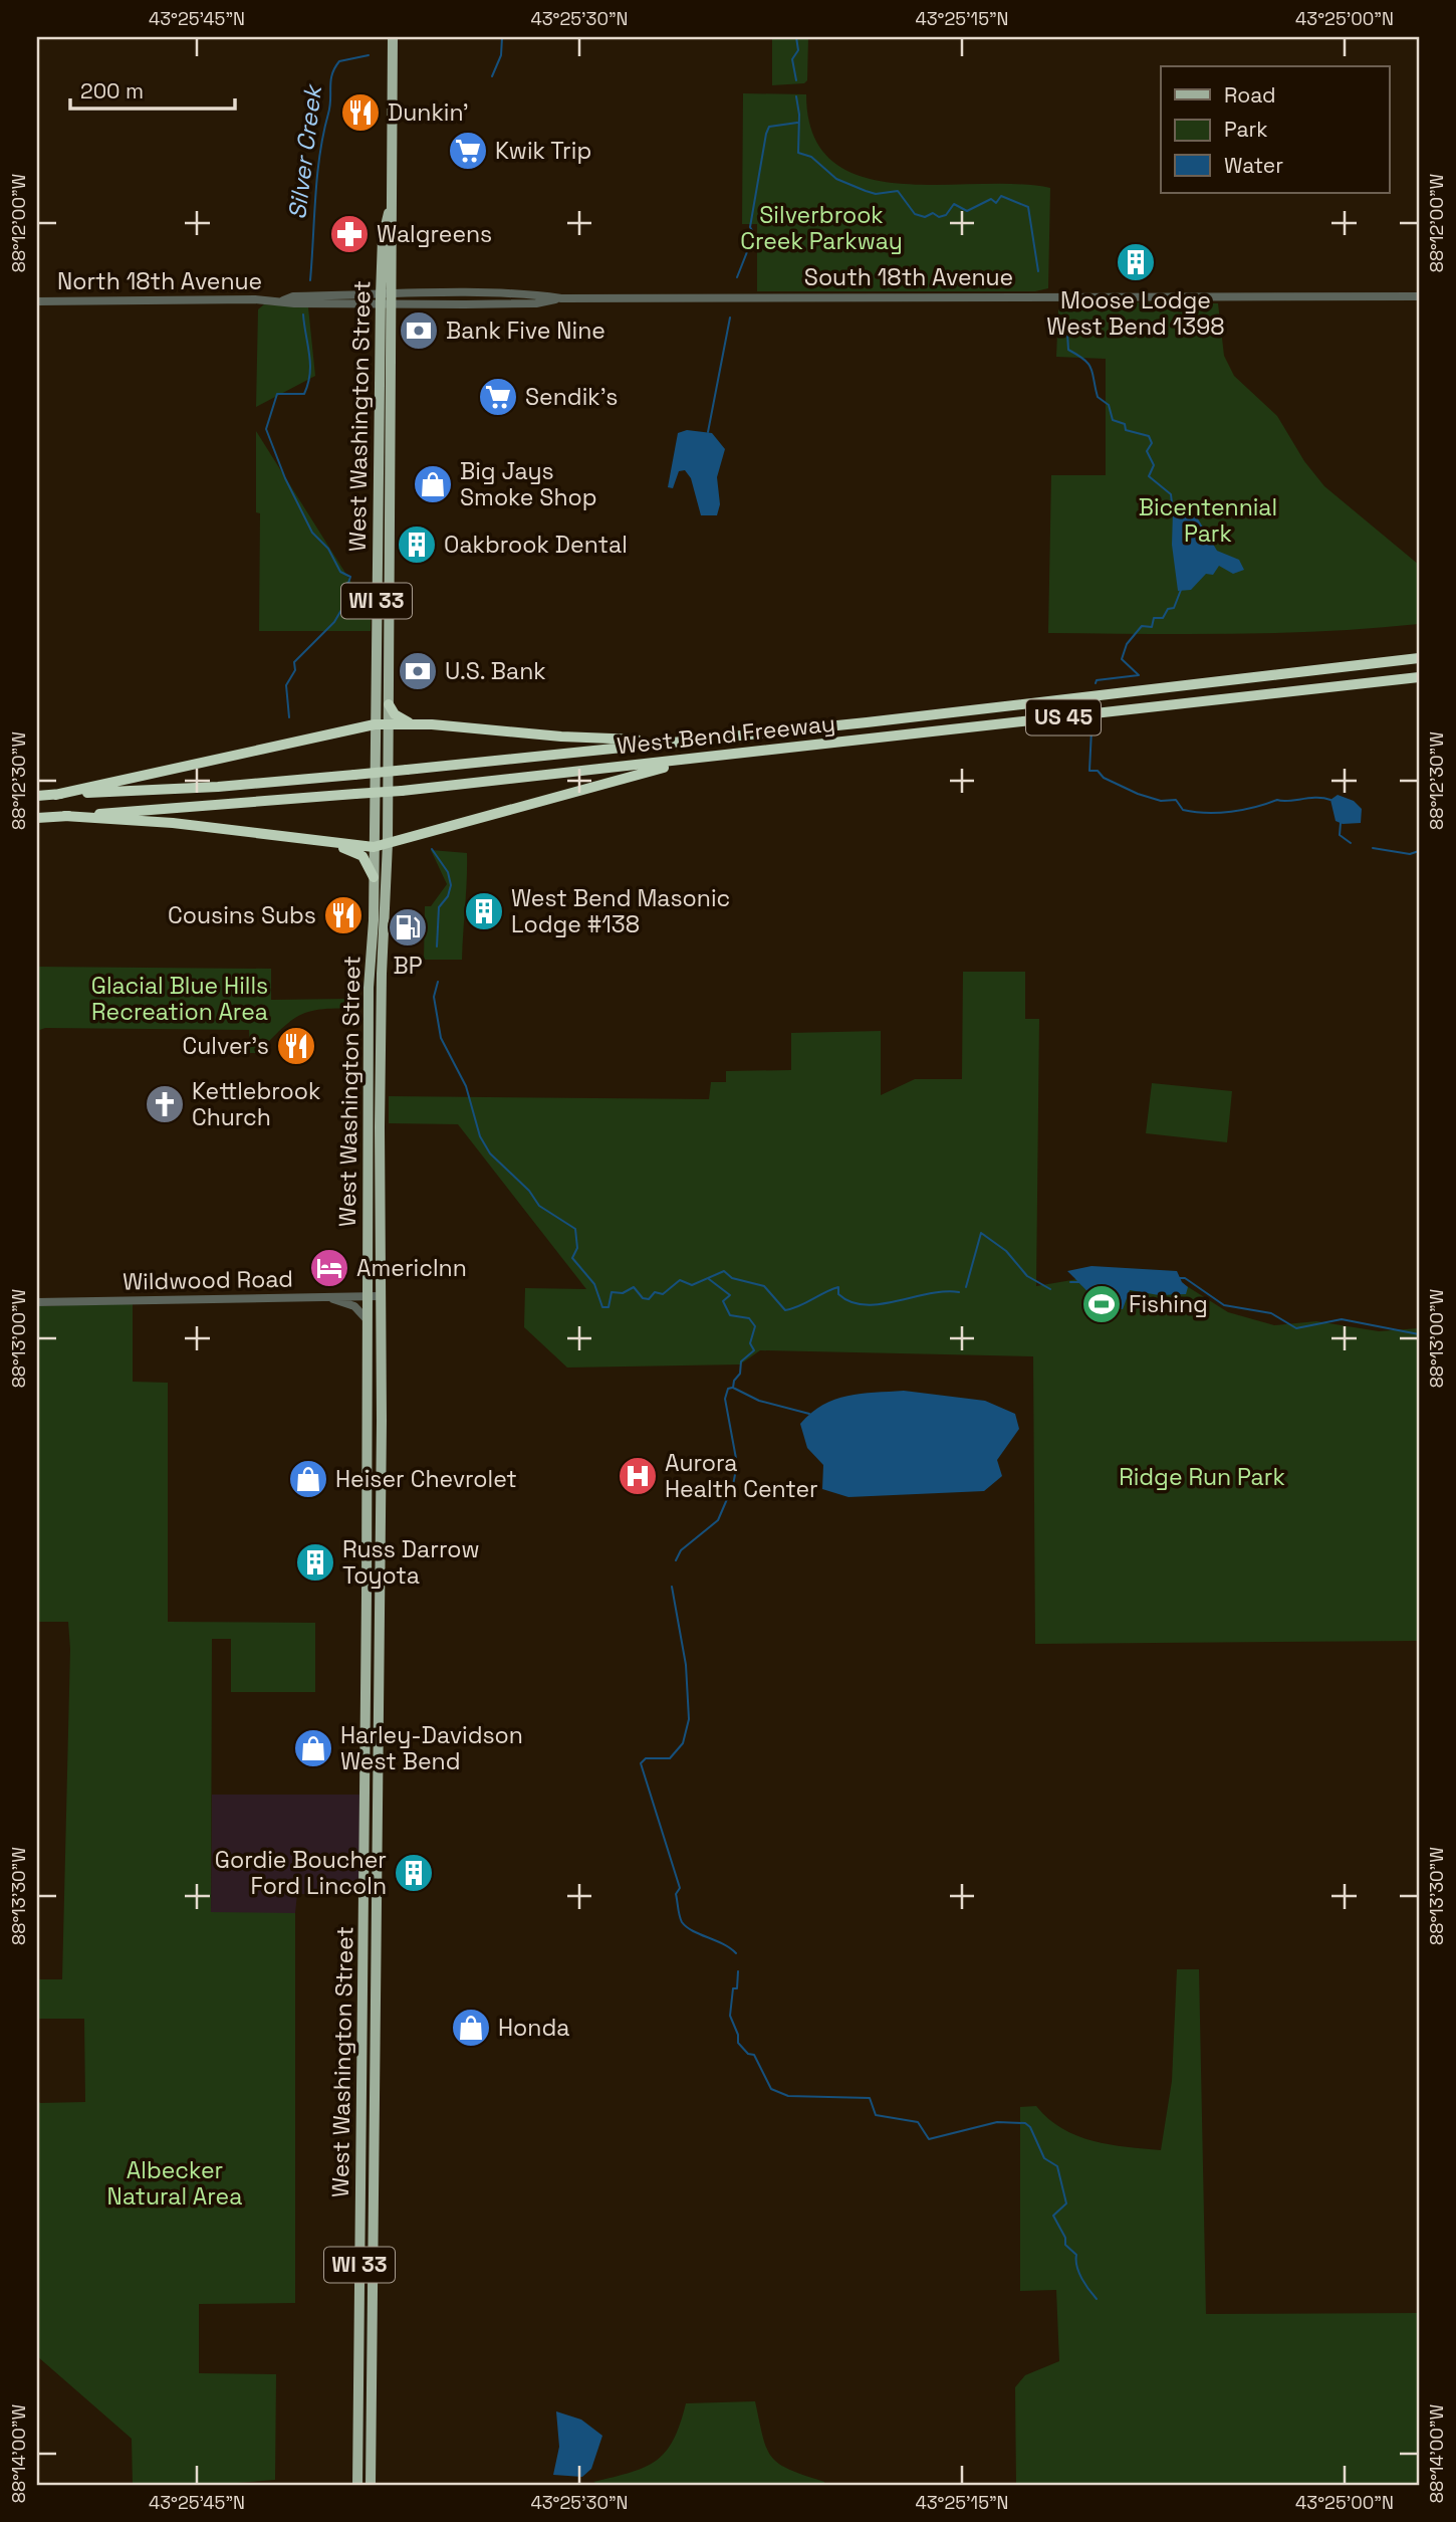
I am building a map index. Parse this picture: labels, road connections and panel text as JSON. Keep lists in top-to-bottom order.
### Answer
{
  "streets": {
    "highway": ["US 45", "West Bend Freeway"],
    "main road": ["West Washington Street", "WI 33"],
    "street": ["South 18th Avenue", "North 18th Avenue", "Wildwood Road"]
  },
  "crossings": [
    ["South 18th Avenue", "North 18th Avenue"],
    ["North 18th Avenue", "West Washington Street"],
    ["West Washington Street", "Wildwood Road"]
  ],
  "water": ["Silver Creek"],
  "parks": [
    "Silverbrook Creek Parkway",
    "Bicentennial Park",
    "Glacial Blue Hills Recreation Area",
    "Ridge Run Park",
    "Albecker Natural Area"
  ],
  "places": {
    "restaurant": ["Dunkin'", "Cousins Subs", "Culver's"],
    "supermarket": ["Kwik Trip", "Sendik's"],
    "pharmacy": ["Walgreens"],
    "building": [
      "Moose Lodge West Bend 1398",
      "Oakbrook Dental",
      "West Bend Masonic Lodge #138",
      "Russ Darrow Toyota",
      "Gordie Boucher Ford Lincoln"
    ],
    "bank": ["Bank Five Nine", "U.S. Bank"],
    "shop": [
      "Big Jays Smoke Shop",
      "Heiser Chevrolet",
      "Harley-Davidson West Bend",
      "Honda"
    ],
    "fuel station": ["BP"],
    "church": ["Kettlebrook Church"],
    "hotel": ["AmericInn"],
    "sports": ["Fishing"],
    "hospital": ["Aurora Health Center"]
  },
  "legend": ["Road", "Park", "Water"],
  "scale_bar": "200 m",
  "coordinates": [
    "43°25'45\"N",
    "43°25'30\"N",
    "43°25'15\"N",
    "43°25'00\"N",
    "88°12'00\"W",
    "88°12'30\"W",
    "88°13'00\"W",
    "88°13'30\"W",
    "88°14'00\"W"
  ]
}
